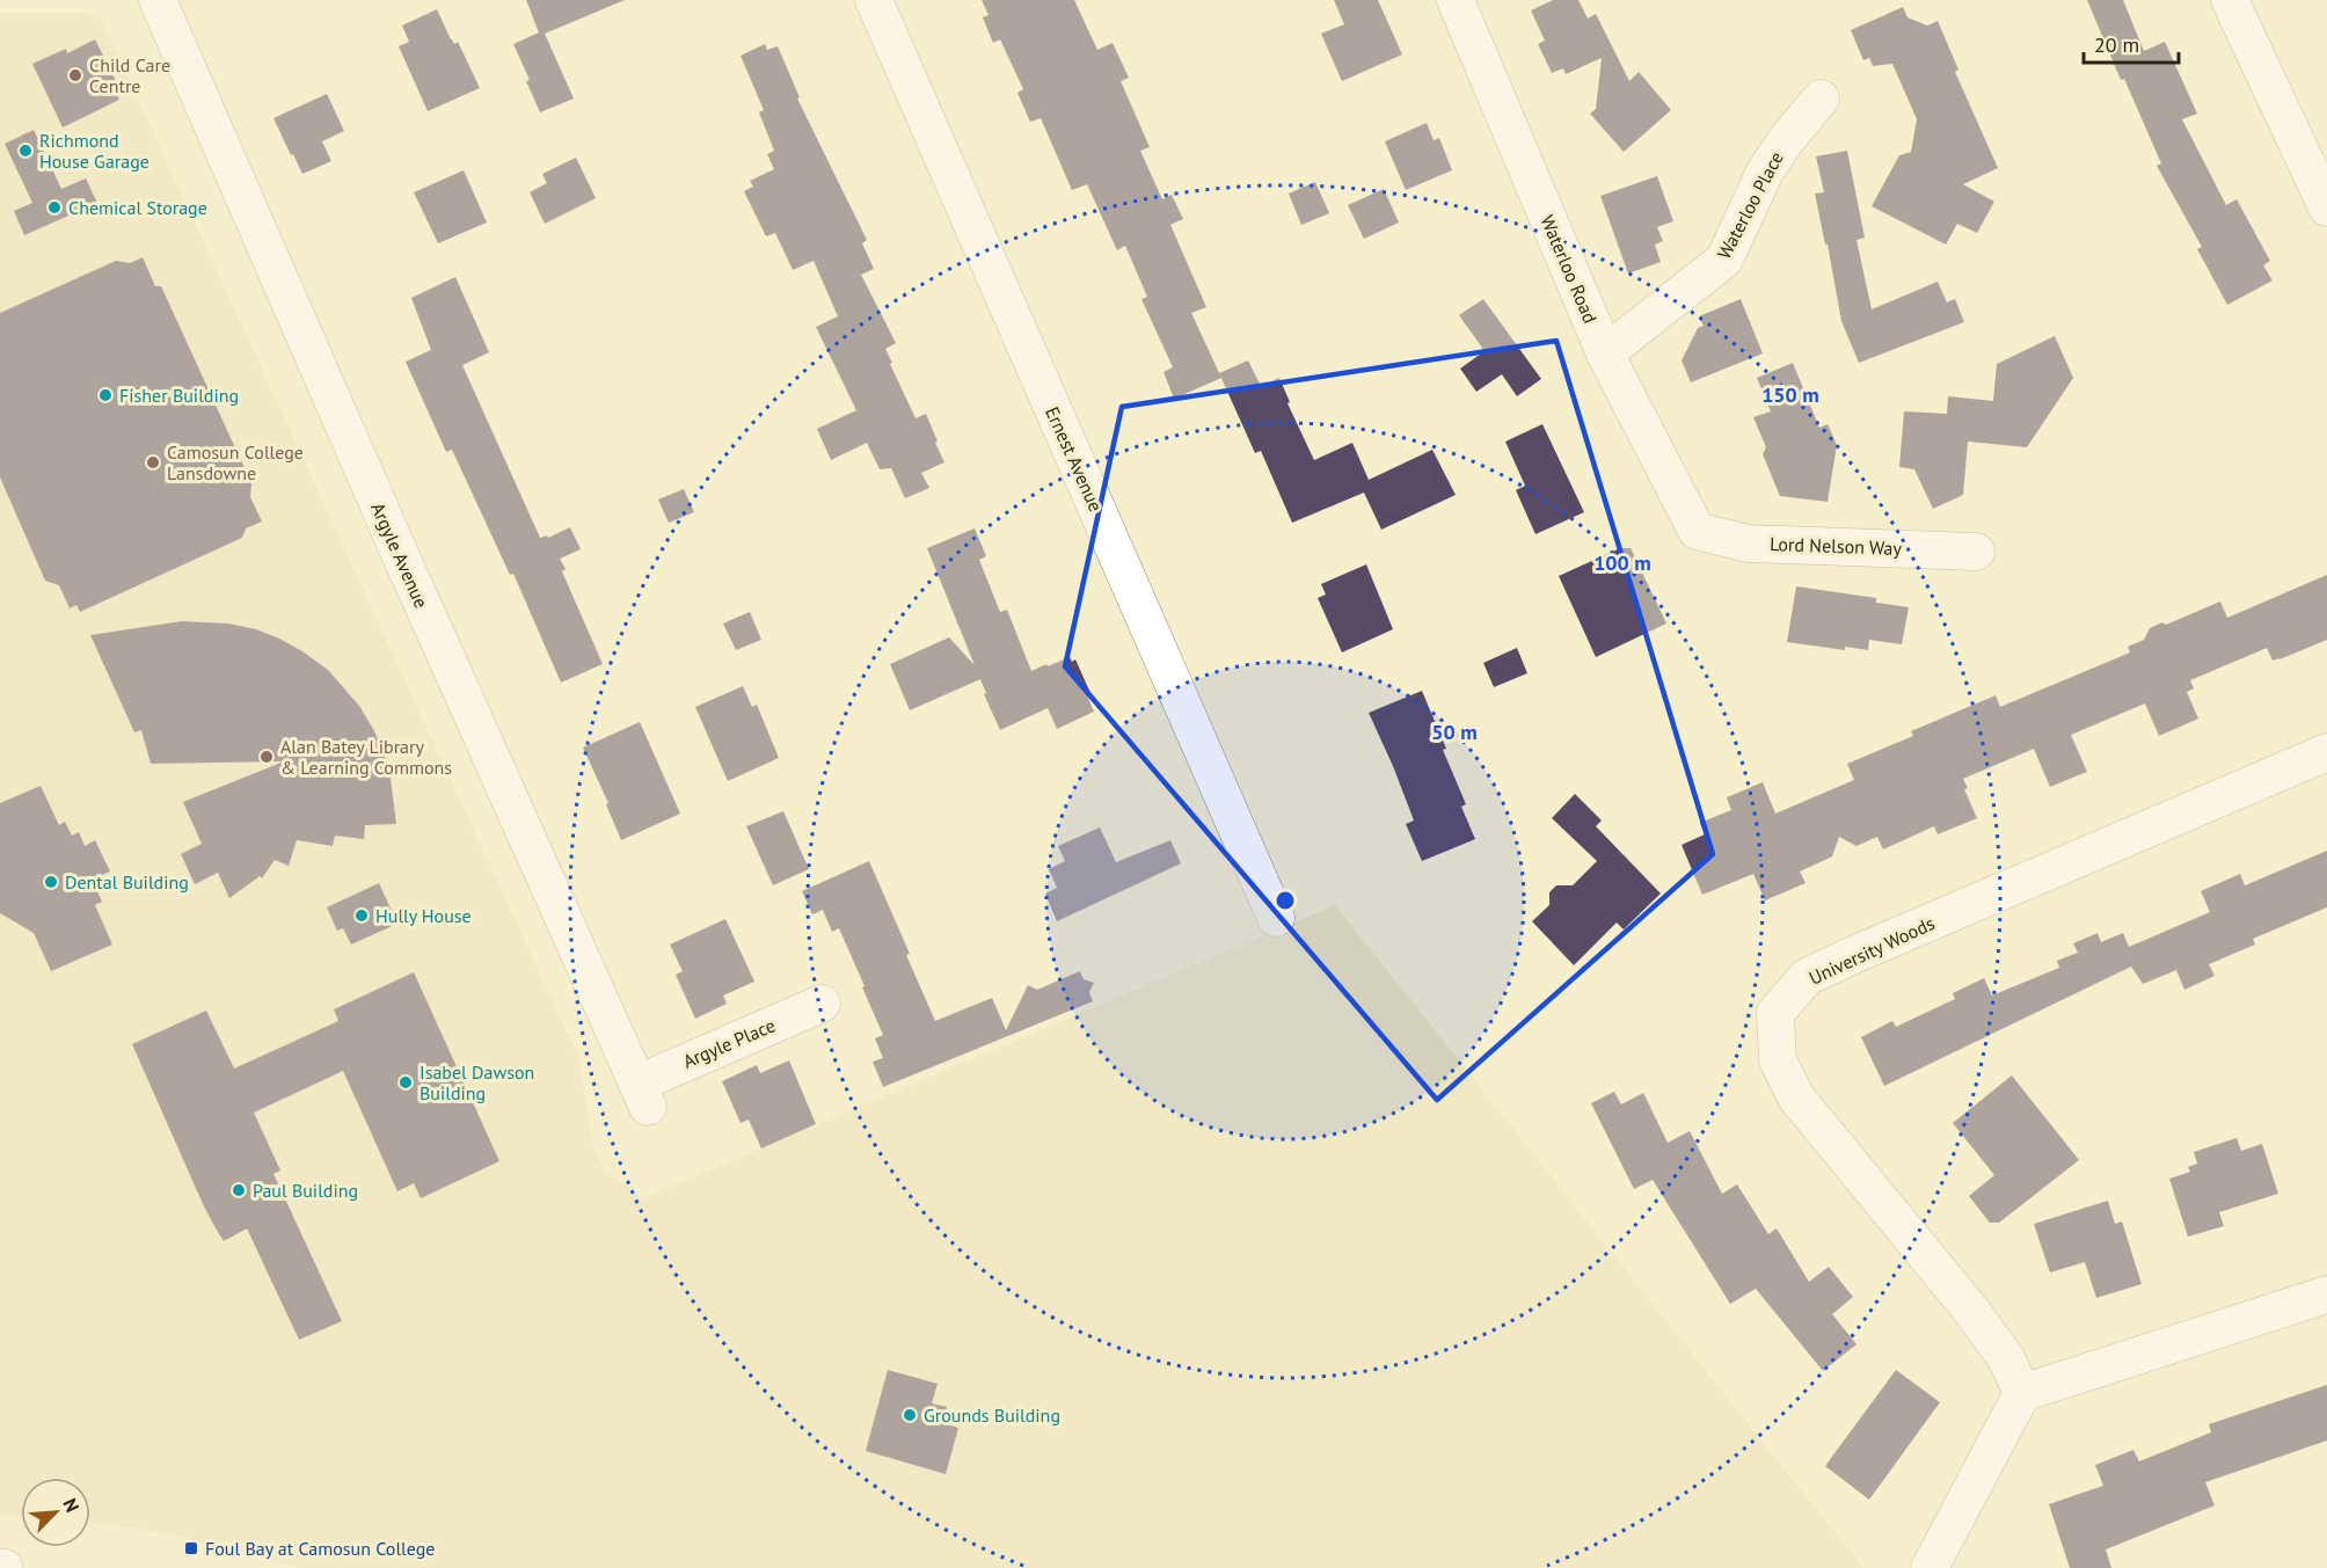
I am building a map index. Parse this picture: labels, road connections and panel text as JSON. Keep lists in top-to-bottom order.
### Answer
{
  "streets": {
    "street": [
      "Waterloo Place",
      "Waterloo Road",
      "Ernest Avenue",
      "Lord Nelson Way",
      "Argyle Avenue",
      "University Woods",
      "Argyle Place"
    ]
  },
  "crossings": [
    ["Waterloo Place", "Waterloo Road"],
    ["Waterloo Road", "Lord Nelson Way"],
    ["Argyle Avenue", "Argyle Place"]
  ],
  "places": {
    "other": [
      "Child Care Centre",
      "Richmond House Garage",
      "Chemical Storage",
      "Fisher Building",
      "Camosun College Lansdowne",
      "Alan Batey Library & Learning Commons",
      "Dental Building",
      "Hully House",
      "Isabel Dawson Building",
      "Paul Building",
      "Grounds Building"
    ],
    "transit": ["Foul Bay at Camosun College"]
  },
  "scale_bar": "20 m",
  "north": "top right",
  "rings": ["150 m", "100 m", "50 m"]
}
